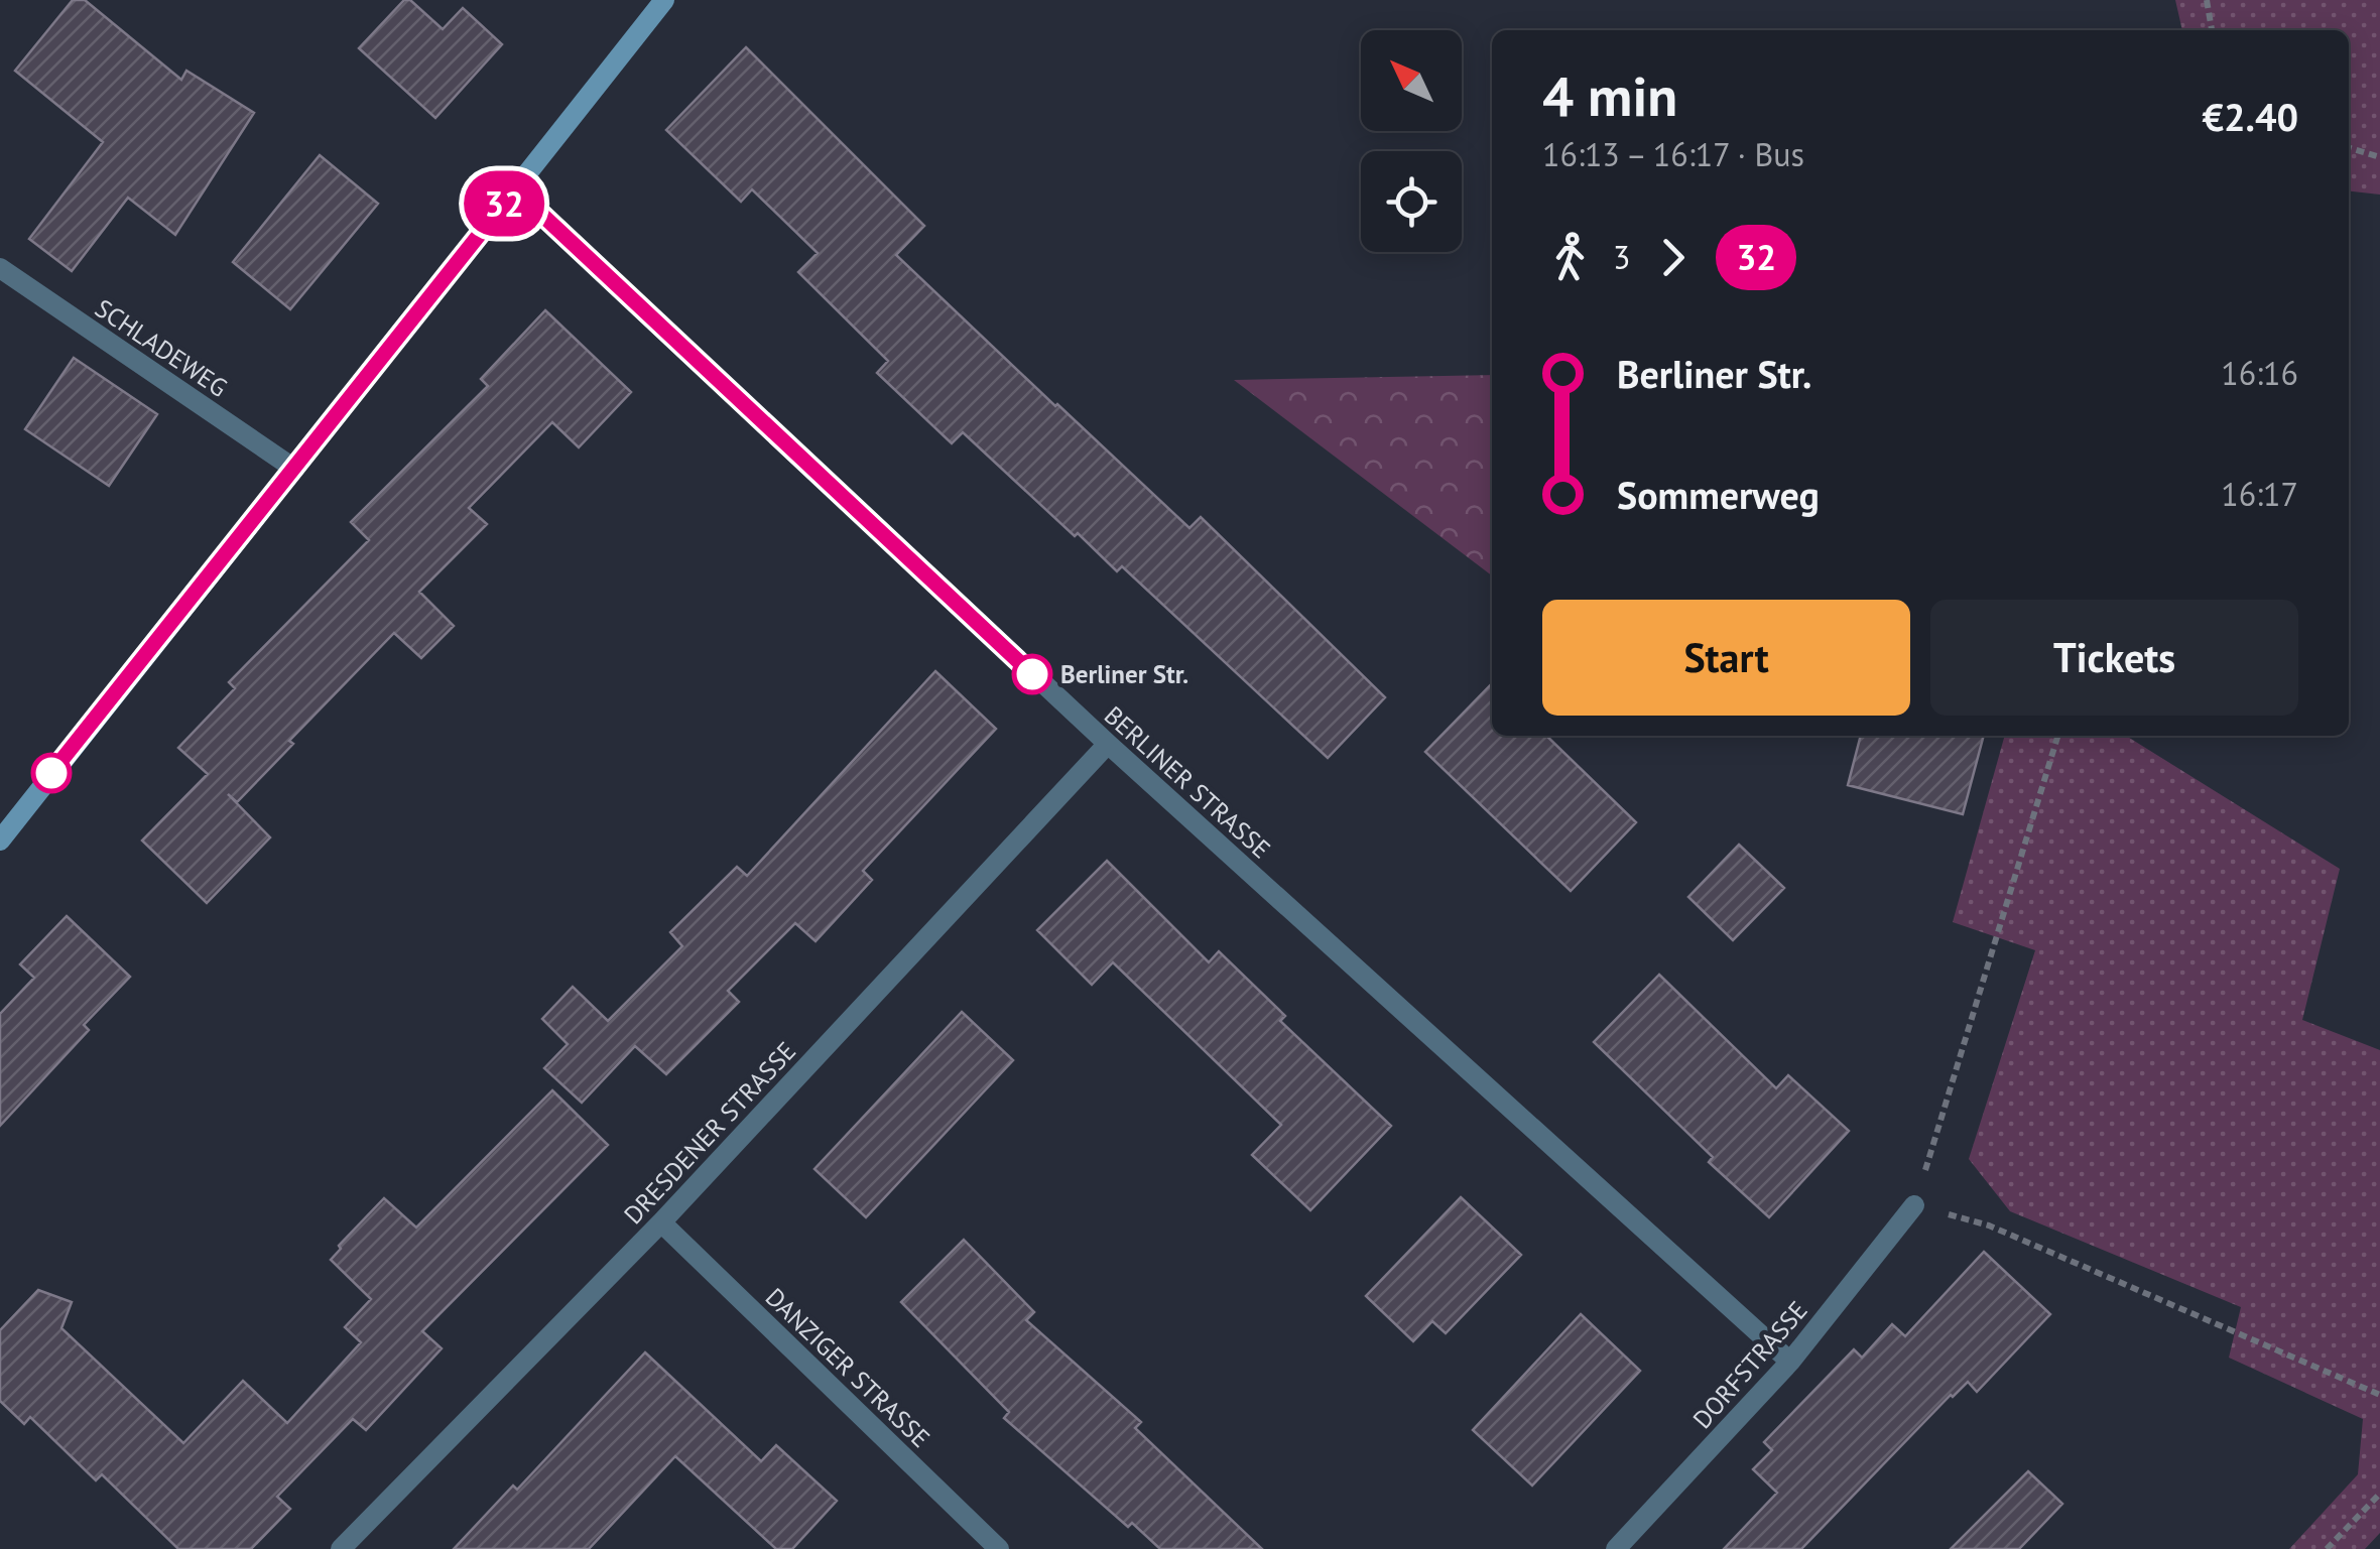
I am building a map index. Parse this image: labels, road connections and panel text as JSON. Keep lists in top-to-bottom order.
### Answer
{
  "streets": {
    "street": [
      "SCHLADEWEG",
      "BERLINER STRASSE",
      "DRESDENER STRASSE",
      "DORFSTRASSE",
      "DANZIGER STRASSE"
    ]
  },
  "crossings": [
    ["BERLINER STRASSE", "DRESDENER STRASSE"],
    ["BERLINER STRASSE", "DORFSTRASSE"],
    ["DRESDENER STRASSE", "DANZIGER STRASSE"]
  ],
  "places": ["Berliner Str."],
  "lines": ["bus line 32"],
  "north": "top left",
  "page": {
    "on_map": "32",
    "heading": ["4 min", "16:13 – 16:17 · Bus", "€2.40"],
    "legs": ["3", "32"],
    "list": [
      {
        "name": "Berliner Str.",
        "value": "16:16"
      },
      {
        "name": "Sommerweg",
        "value": "16:17"
      }
    ],
    "buttons": ["Start", "Tickets"]
  }
}
